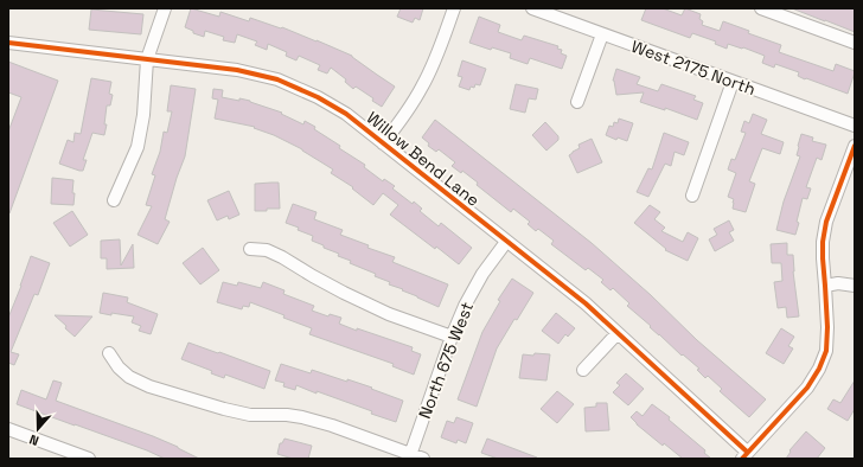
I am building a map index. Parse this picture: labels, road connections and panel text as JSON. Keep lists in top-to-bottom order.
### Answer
{
  "streets": {
    "street": ["West 2175 North", "Willow Bend Lane", "North 675 West"]
  },
  "crossings": [
    ["Willow Bend Lane", "North 675 West"]
  ],
  "north": "bottom"
}
